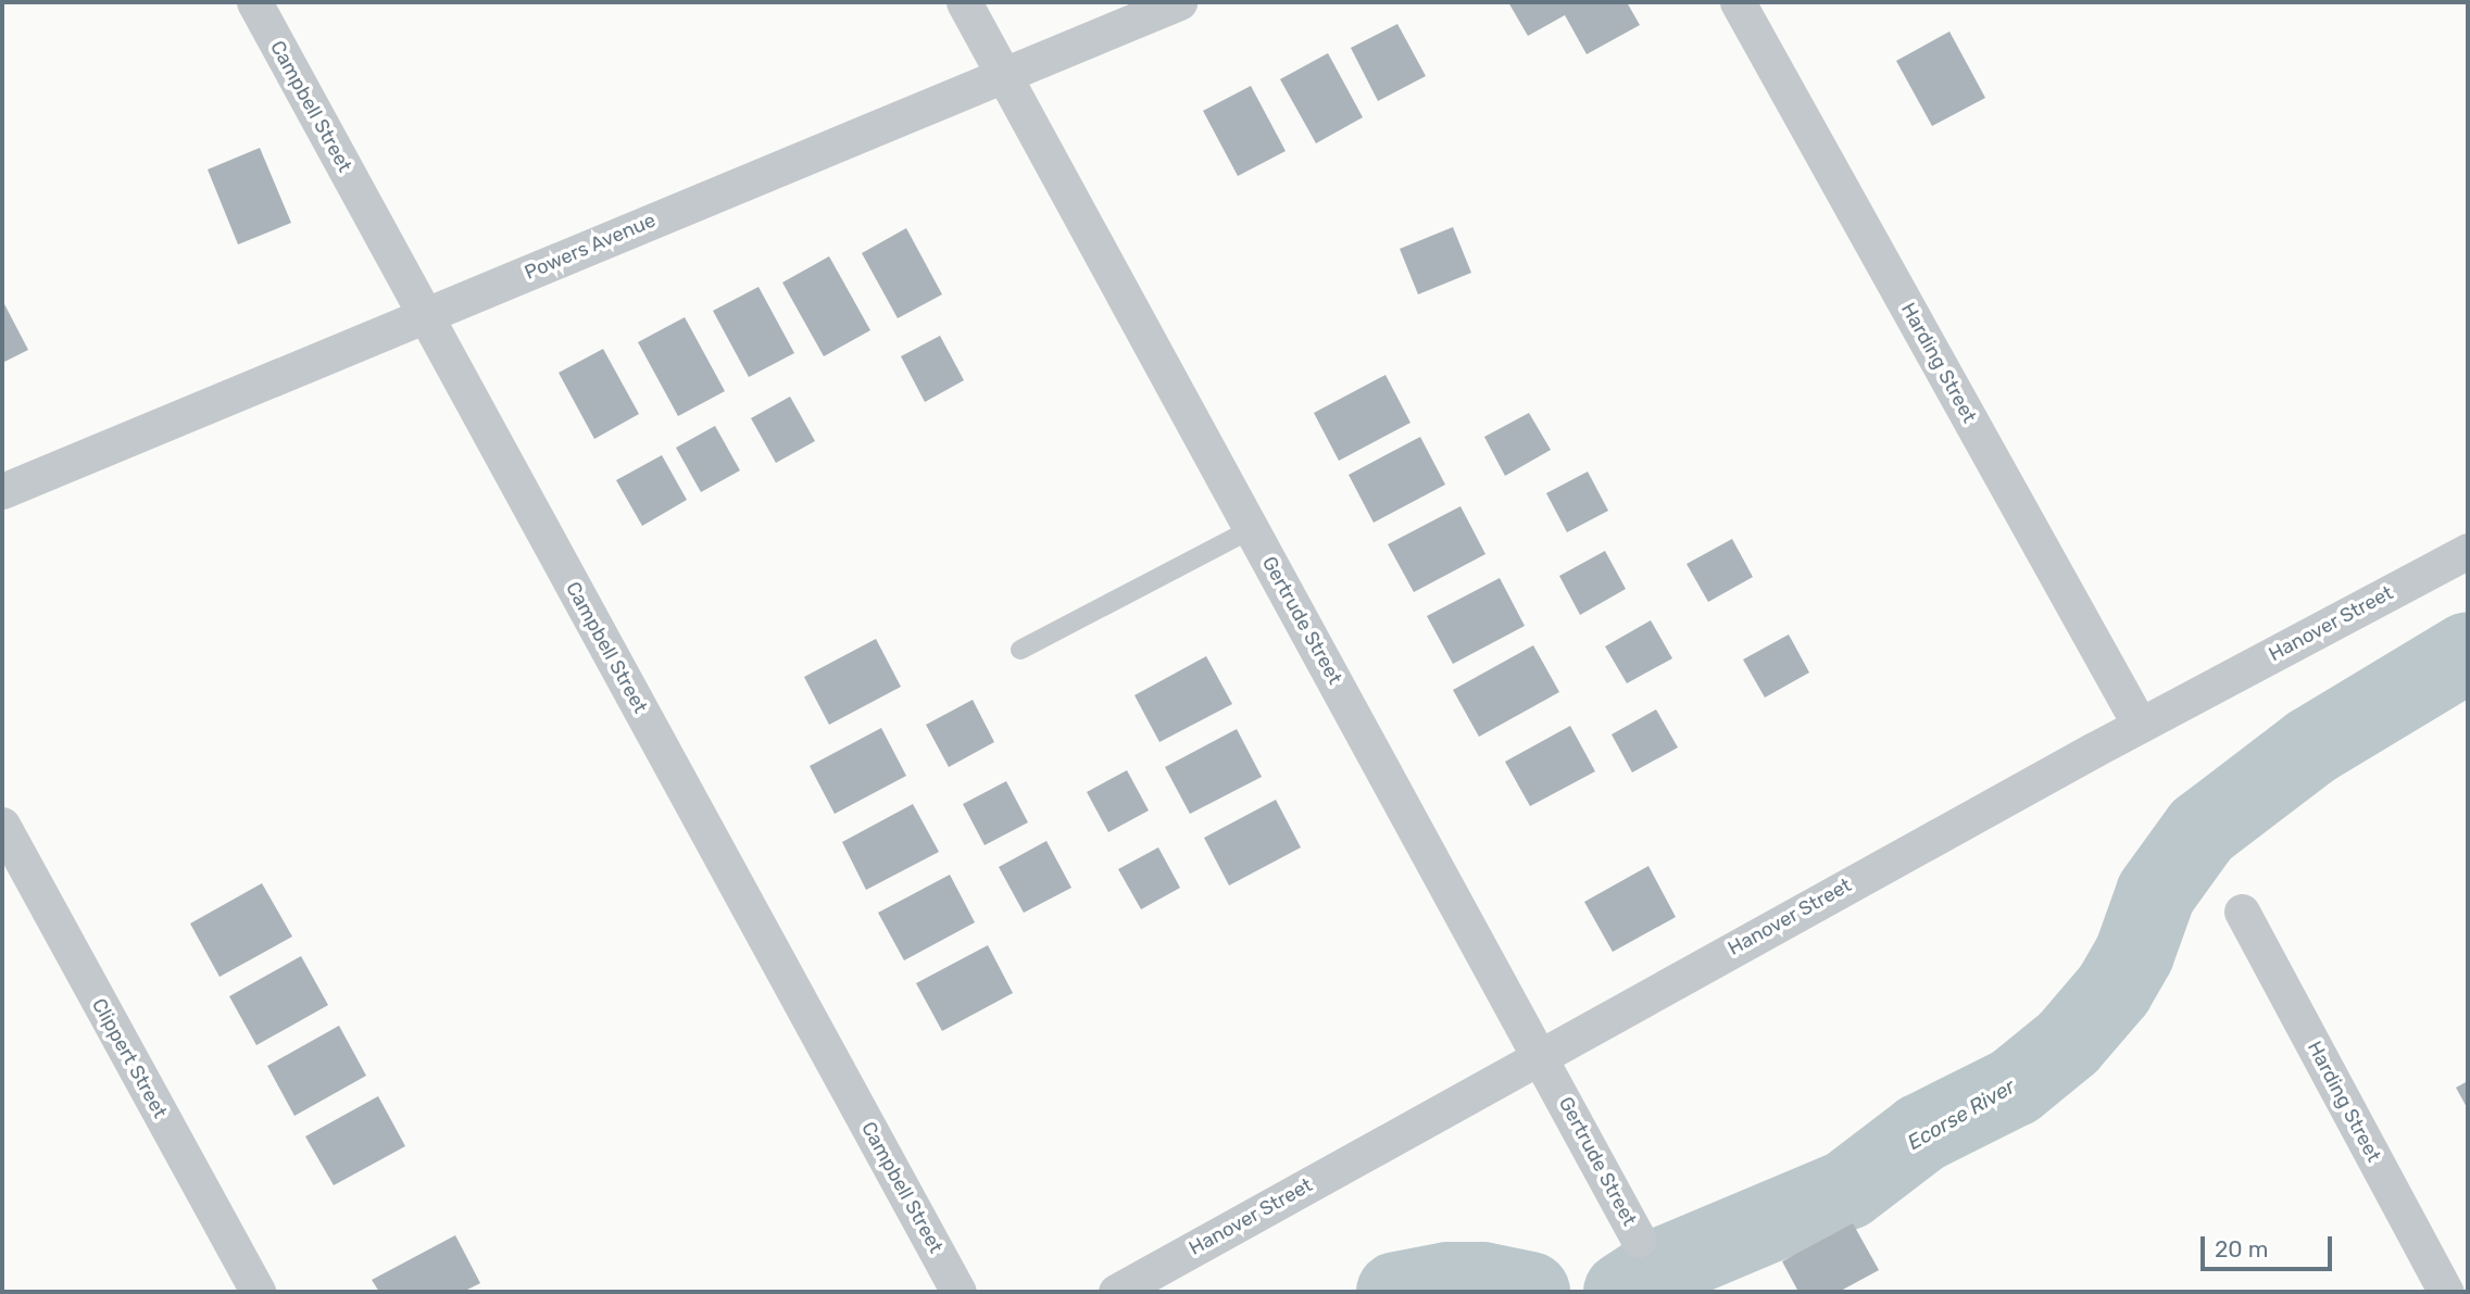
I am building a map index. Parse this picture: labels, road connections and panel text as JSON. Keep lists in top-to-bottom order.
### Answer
{
  "streets": {
    "street": [
      "Campbell Street",
      "Powers Avenue",
      "Harding Street",
      "Gertrude Street",
      "Hanover Street",
      "Clippert Street"
    ]
  },
  "crossings": [
    ["Campbell Street", "Powers Avenue"],
    ["Powers Avenue", "Gertrude Street"],
    ["Harding Street", "Hanover Street"],
    ["Gertrude Street", "Hanover Street"]
  ],
  "water": ["Ecorse River"],
  "scale_bar": "20 m"
}
